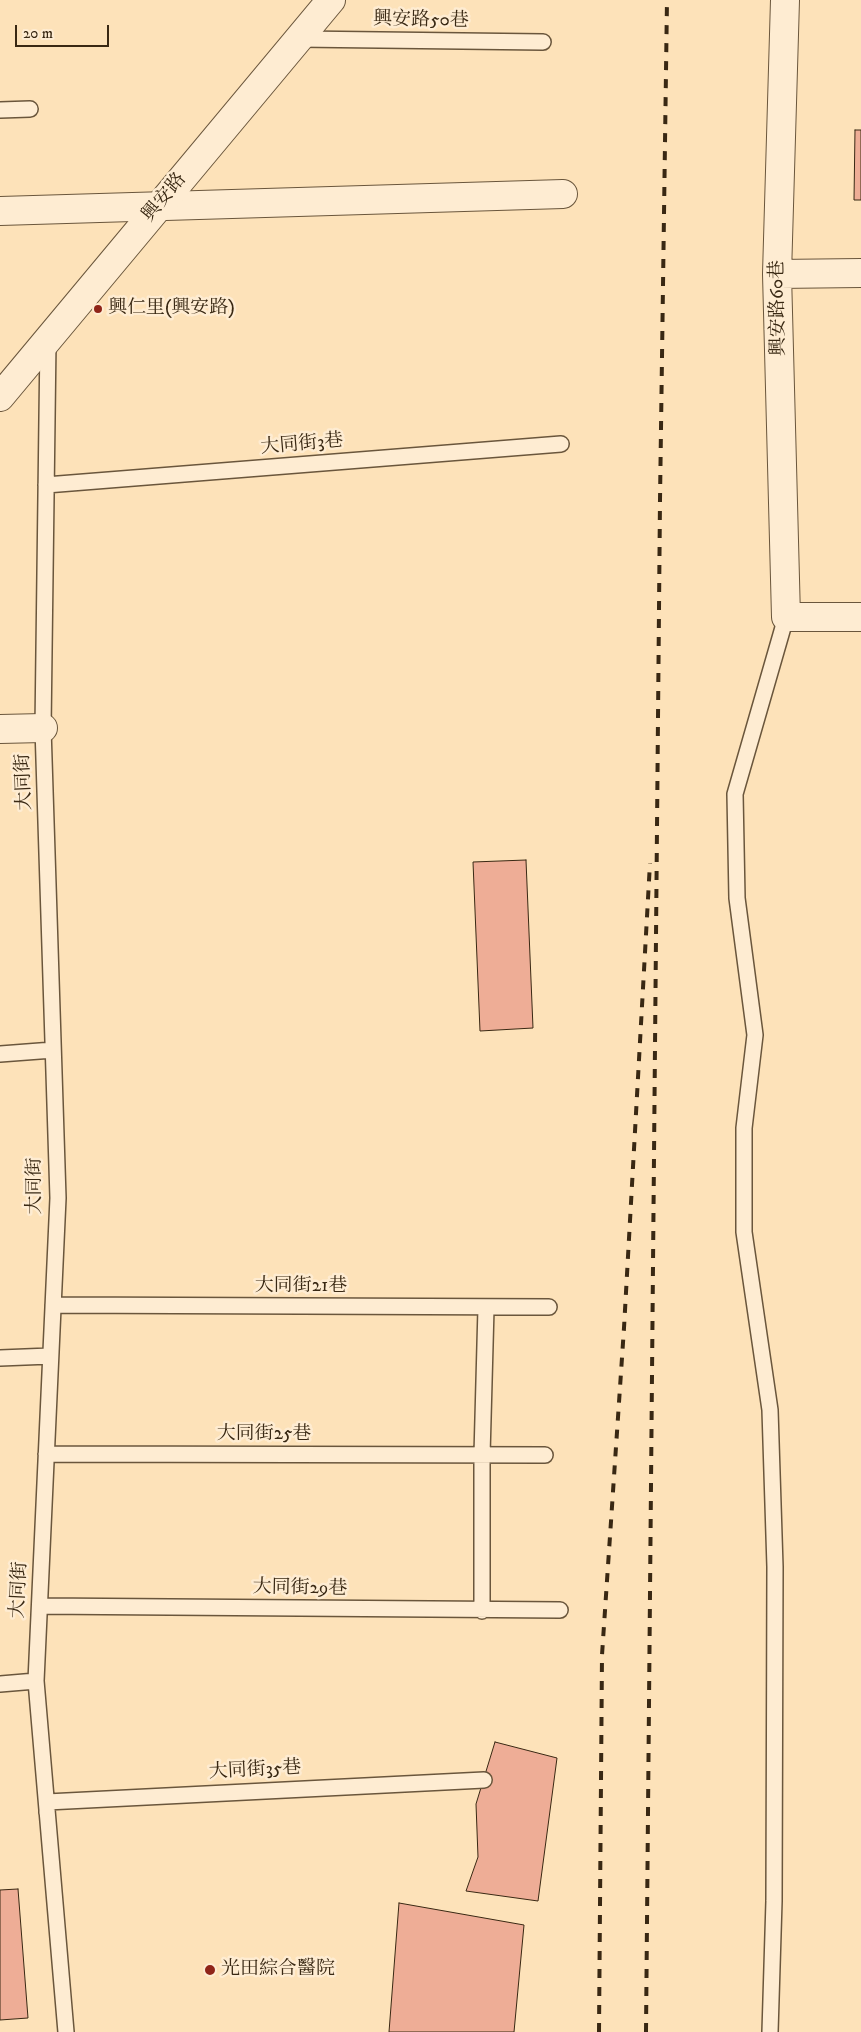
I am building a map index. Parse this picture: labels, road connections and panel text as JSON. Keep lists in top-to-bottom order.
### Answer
{
  "streets": {
    "street": ["興安路", "興安路60巷"],
    "lane": [
      "興安路50巷",
      "大同街3巷",
      "大同街",
      "大同街21巷",
      "大同街25巷",
      "大同街29巷",
      "大同街35巷"
    ]
  },
  "crossings": [
    ["興安路50巷", "興安路"],
    ["興安路", "大同街"],
    ["大同街3巷", "大同街"],
    ["大同街", "大同街21巷"],
    ["大同街", "大同街25巷"],
    ["大同街", "大同街29巷"],
    ["大同街", "大同街35巷"]
  ],
  "places": ["興仁里(興安路)", "光田綜合醫院"],
  "scale_bar": "20 m"
}
